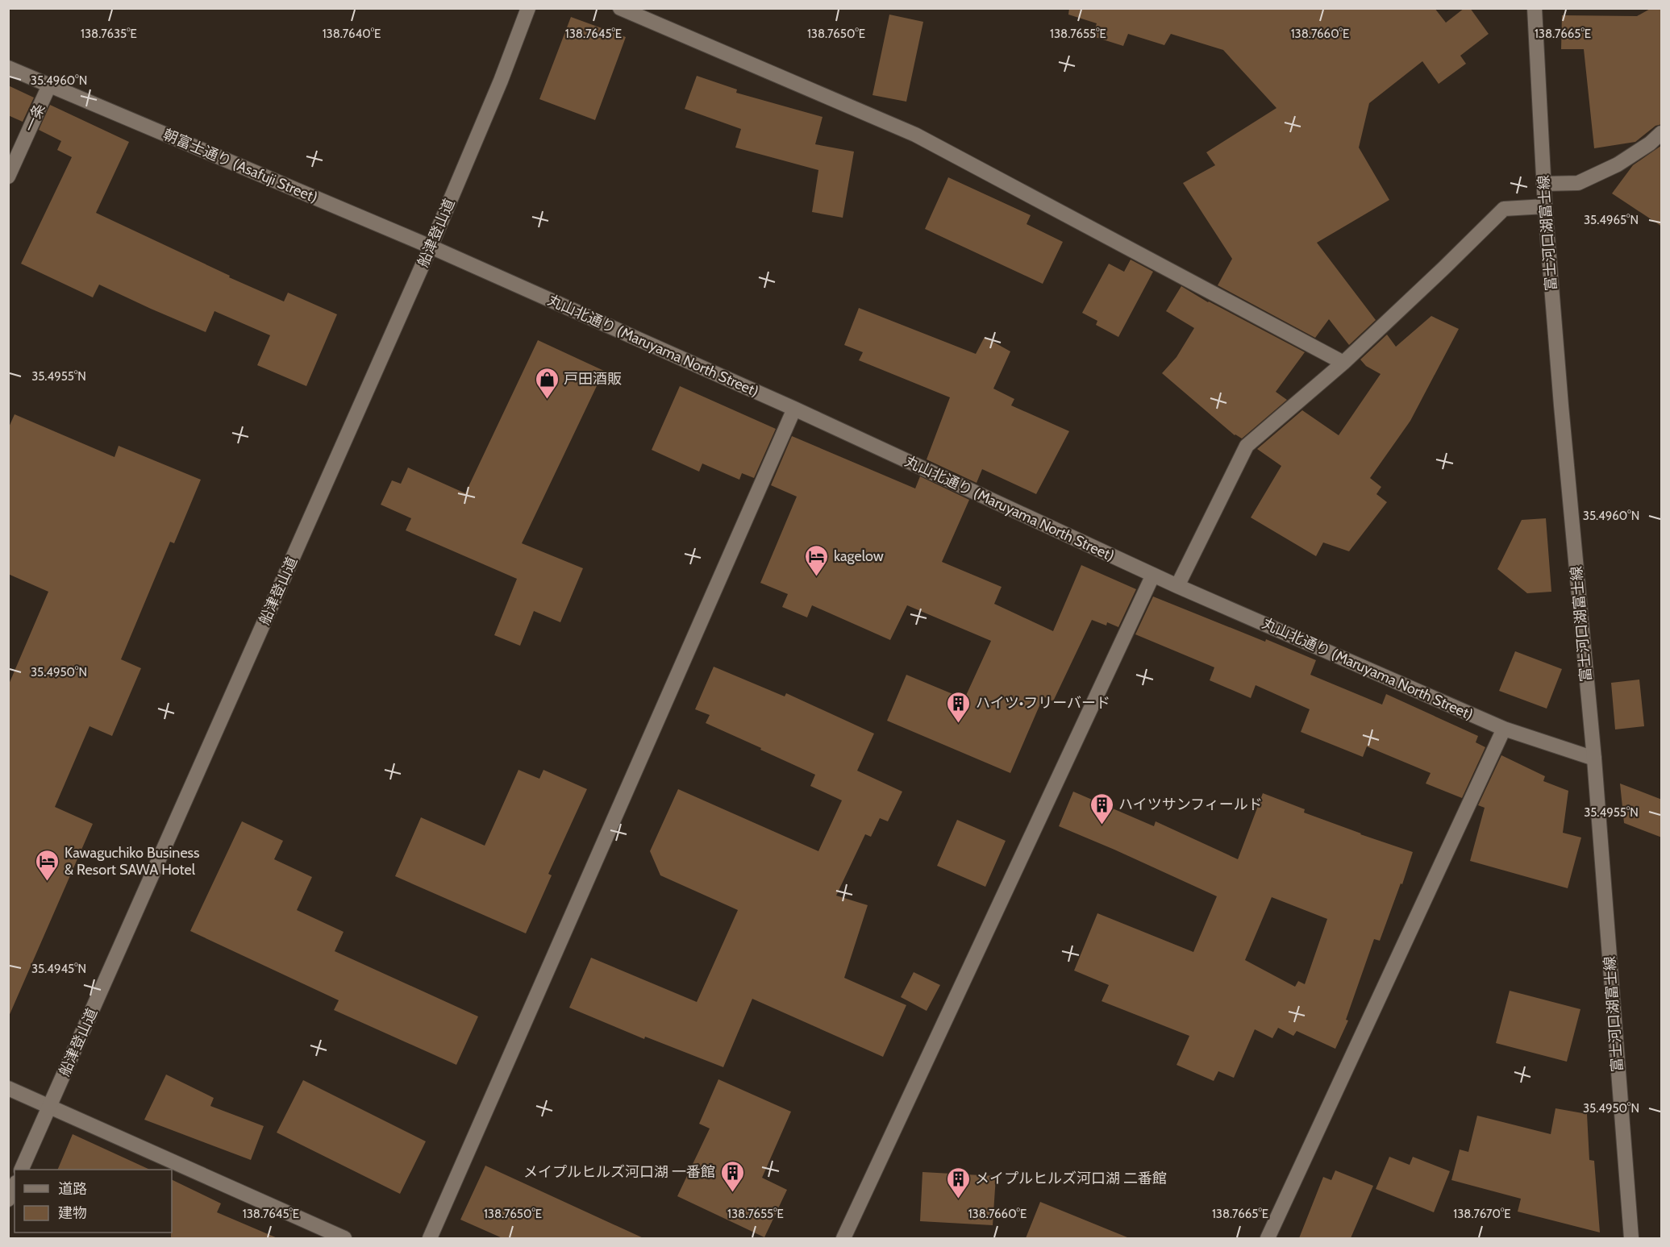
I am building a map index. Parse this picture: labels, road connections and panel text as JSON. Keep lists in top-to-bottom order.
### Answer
{
  "streets": {
    "street": [
      "一条",
      "朝富士通り (Asafuji Street)",
      "船津登山道",
      "富士河口湖富士線",
      "丸山北通り (Maruyama North Street)"
    ]
  },
  "crossings": [
    ["一条", "朝富士通り (Asafuji Street)"],
    ["朝富士通り (Asafuji Street)", "船津登山道"],
    ["朝富士通り (Asafuji Street)", "丸山北通り (Maruyama North Street)"],
    ["船津登山道", "丸山北通り (Maruyama North Street)"],
    ["富士河口湖富士線", "丸山北通り (Maruyama North Street)"]
  ],
  "places": {
    "shop": ["戸田酒販"],
    "hotel": ["kagelow", "Kawaguchiko Business & Resort SAWA Hotel"],
    "building": [
      "ハイツ•フリーバード",
      "ハイツサンフィールド",
      "メイプルヒルズ河口湖 一番館",
      "メイプルヒルズ河口湖 二番館"
    ]
  },
  "legend": ["道路", "建物"],
  "coordinates": [
    "138.7635°E",
    "138.7640°E",
    "138.7645°E",
    "138.7650°E",
    "138.7655°E",
    "138.7660°E",
    "138.7665°E",
    "35.4960°N",
    "35.4965°N",
    "35.4955°N",
    "35.4950°N",
    "35.4945°N",
    "138.7670°E"
  ]
}
